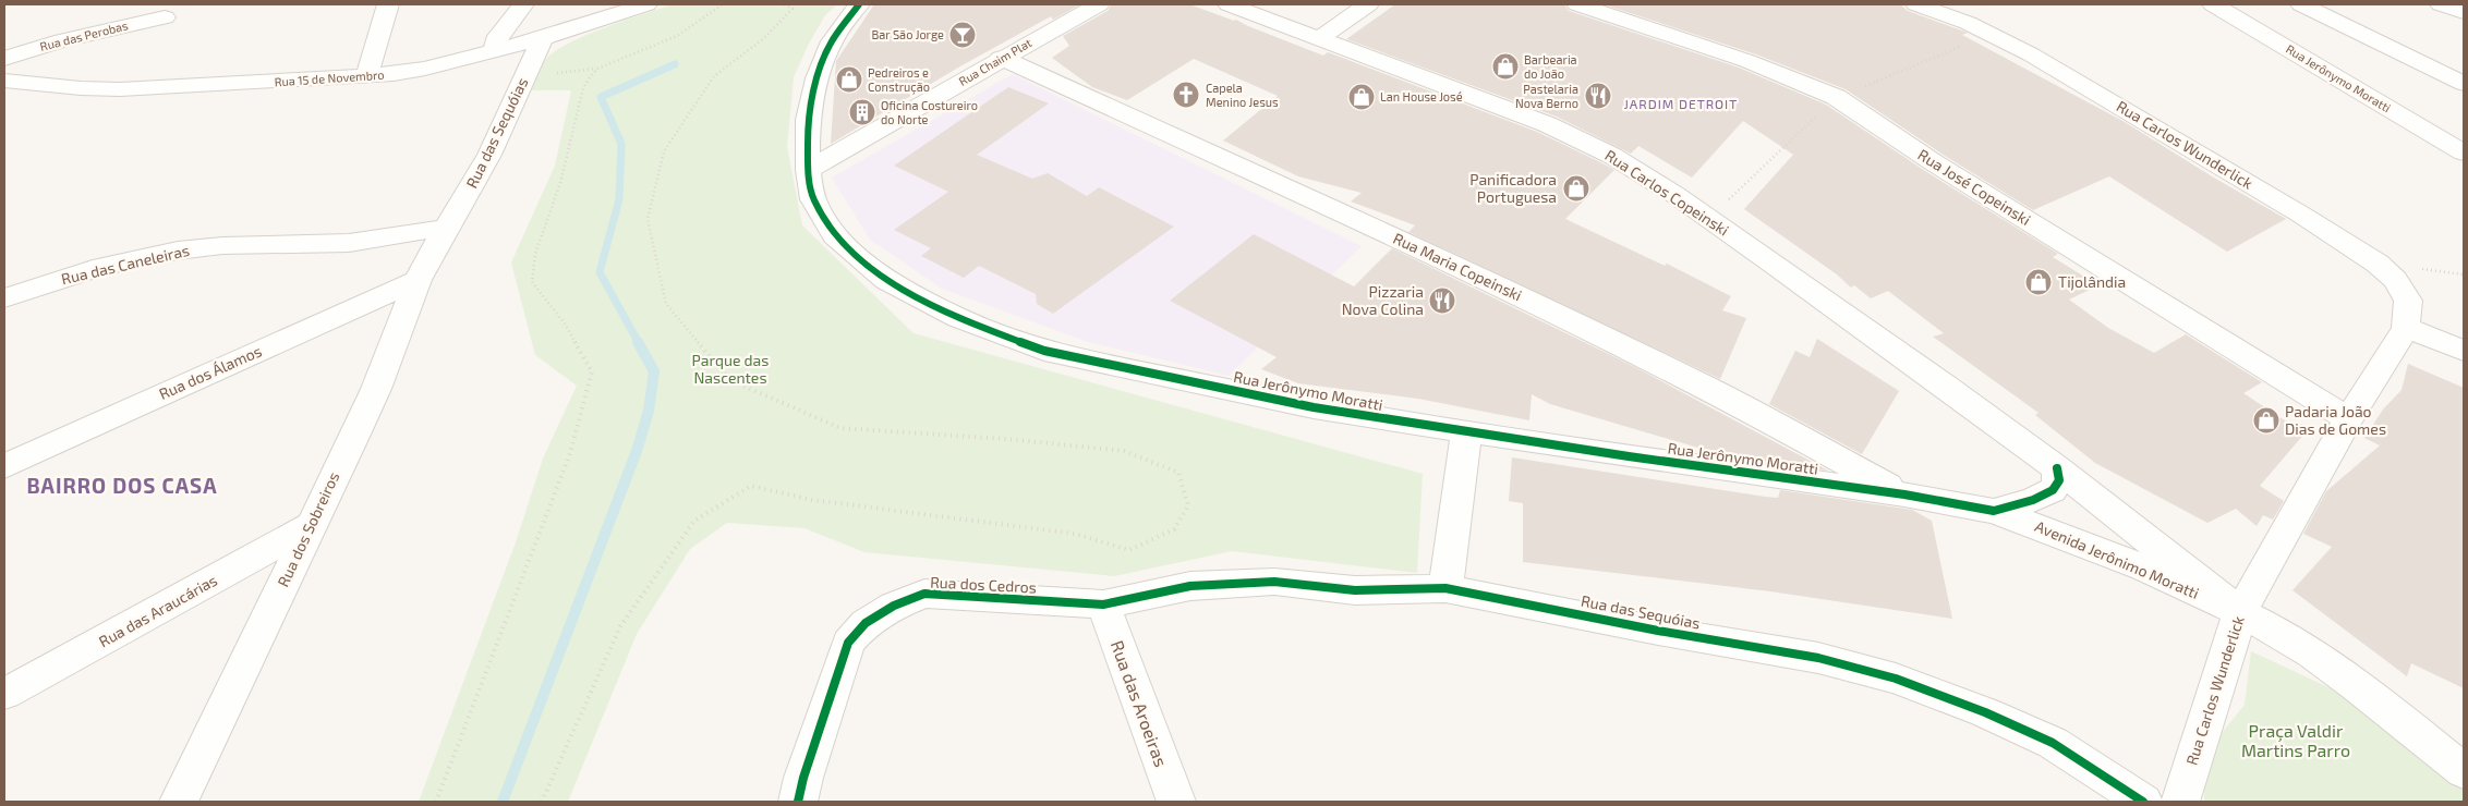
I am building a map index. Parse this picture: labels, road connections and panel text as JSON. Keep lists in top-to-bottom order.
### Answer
{
  "streets": {
    "street": [
      "Rua das Perobas",
      "Rua Chaim Plat",
      "Rua 15 de Novembro",
      "Rua Jerônymo Moratti",
      "Rua das Sequóias",
      "Rua Carlos Wunderlick",
      "Rua José Copeinski",
      "Rua Carlos Copeinski",
      "Rua das Caneleiras",
      "Rua Maria Copeinski",
      "Rua dos Álamos",
      "Rua dos Sobreiros",
      "Avenida Jerônimo Moratti",
      "Rua dos Cedros",
      "Rua das Araucárias",
      "Rua das Aroeiras"
    ]
  },
  "crossings": [
    ["Rua Chaim Plat", "Rua Jerônymo Moratti"],
    ["Rua Chaim Plat", "Rua Maria Copeinski"],
    ["Rua 15 de Novembro", "Rua das Sequóias"],
    ["Rua Jerônymo Moratti", "Rua Carlos Copeinski"],
    ["Rua Jerônymo Moratti", "Rua Maria Copeinski"],
    ["Rua Jerônymo Moratti", "Avenida Jerônimo Moratti"],
    ["Rua das Sequóias", "Rua das Caneleiras"],
    ["Rua das Sequóias", "Rua dos Álamos"],
    ["Rua das Sequóias", "Rua dos Sobreiros"],
    ["Rua das Sequóias", "Rua dos Cedros"],
    ["Rua das Sequóias", "Rua das Aroeiras"],
    ["Rua Carlos Wunderlick", "Rua José Copeinski"],
    ["Rua Carlos Wunderlick", "Rua Carlos Copeinski"],
    ["Rua Carlos Wunderlick", "Avenida Jerônimo Moratti"],
    ["Rua Carlos Copeinski", "Avenida Jerônimo Moratti"],
    ["Rua das Caneleiras", "Rua dos Álamos"],
    ["Rua das Caneleiras", "Rua dos Sobreiros"],
    ["Rua dos Álamos", "Rua dos Sobreiros"],
    ["Rua dos Sobreiros", "Rua das Araucárias"],
    ["Rua dos Cedros", "Rua das Aroeiras"]
  ],
  "districts": ["JARDIM DETROIT", "BAIRRO DOS CASA"],
  "parks": ["Parque das Nascentes", "Praça Valdir Martins Parro"],
  "places": {
    "bar": ["Bar São Jorge"],
    "shop": [
      "Barbearia do João",
      "Pedreiros e Construção",
      "Lan House José",
      "Panificadora Portuguesa",
      "Tijolândia",
      "Padaria João Dias de Gomes"
    ],
    "church": ["Capela Menino Jesus"],
    "restaurant": ["Pastelaria Nova Berno", "Pizzaria Nova Colina"],
    "building": ["Oficina Costureiro do Norte"]
  }
}
